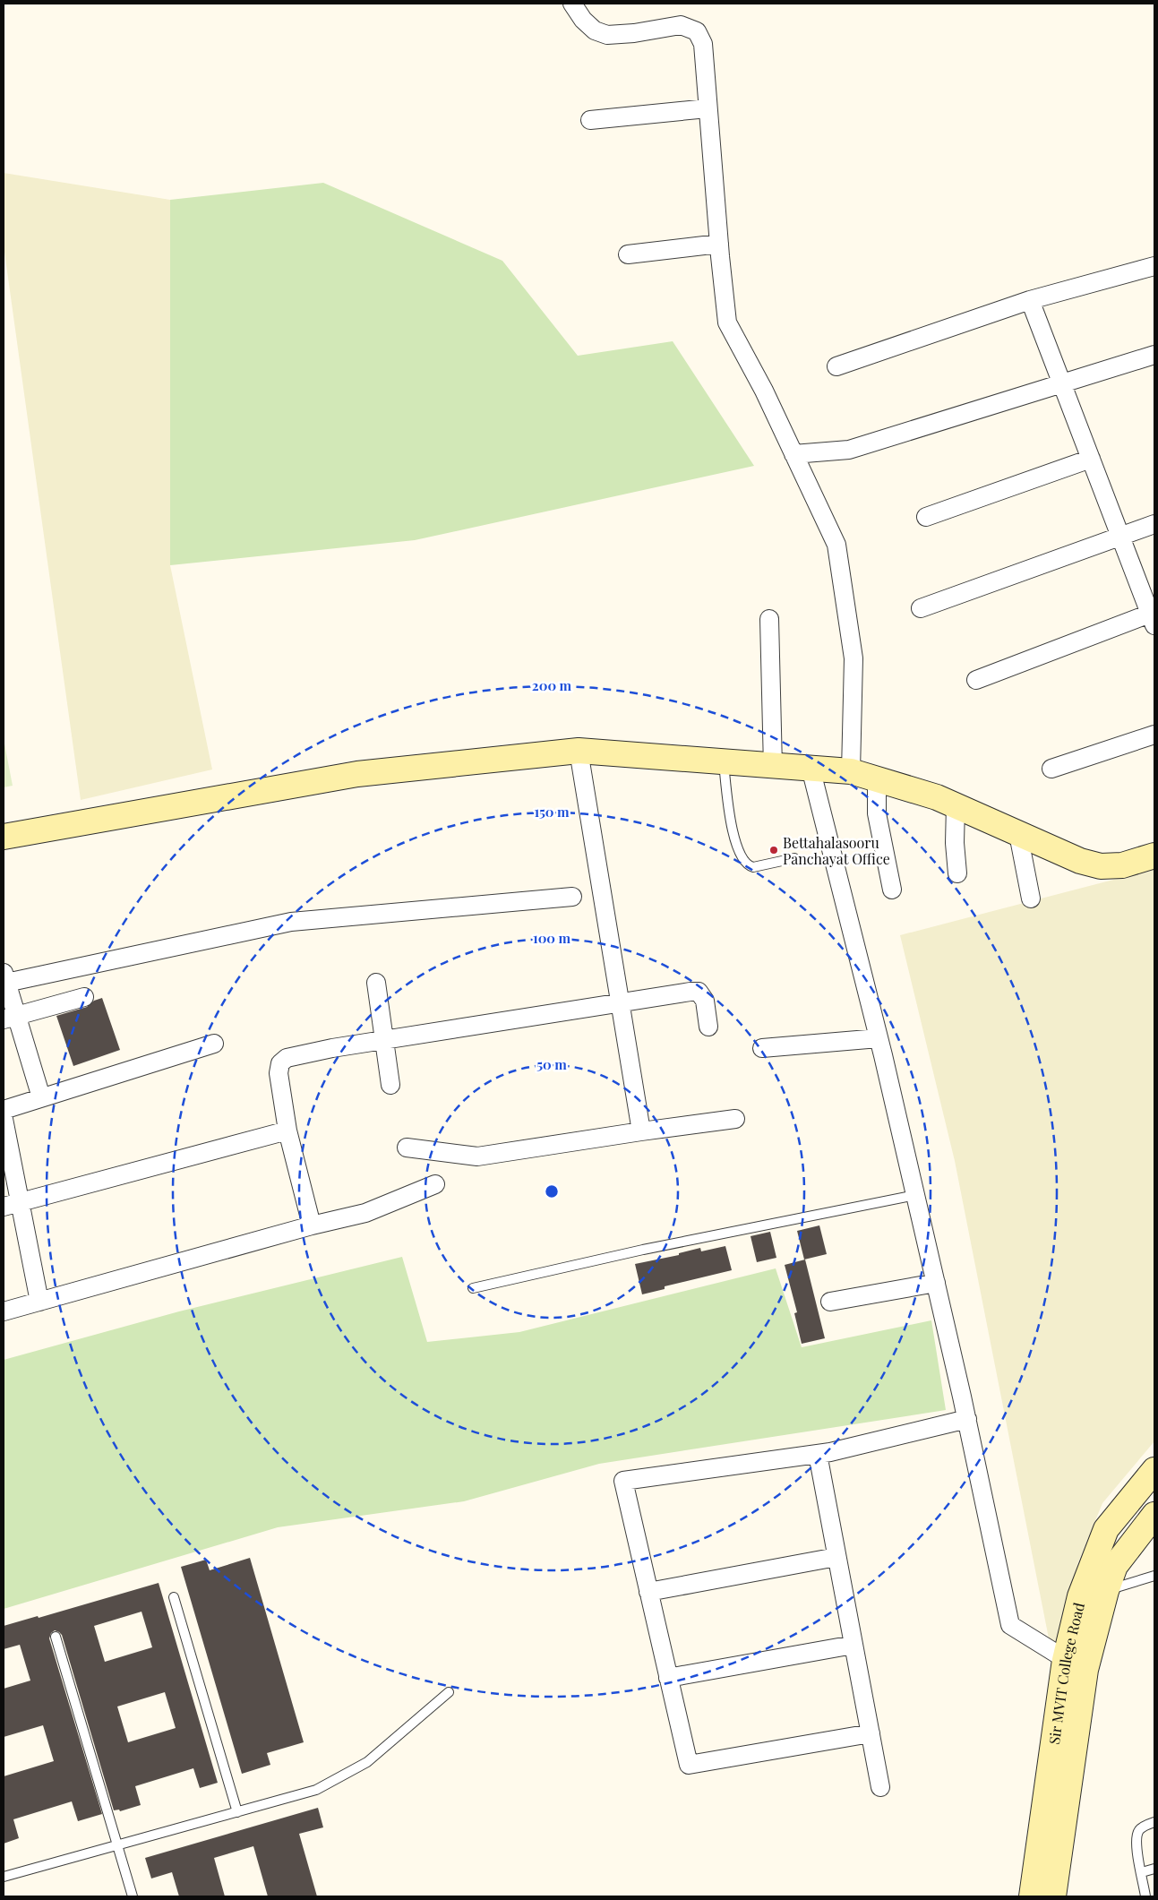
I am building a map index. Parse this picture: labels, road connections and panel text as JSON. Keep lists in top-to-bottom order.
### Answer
{
  "streets": {
    "street": ["Sir MVIT College Road"]
  },
  "places": ["Bettahalasooru Panchayat Office"],
  "rings": [
    "200 m",
    "150 m",
    "100 m",
    "50 m"
  ]
}
